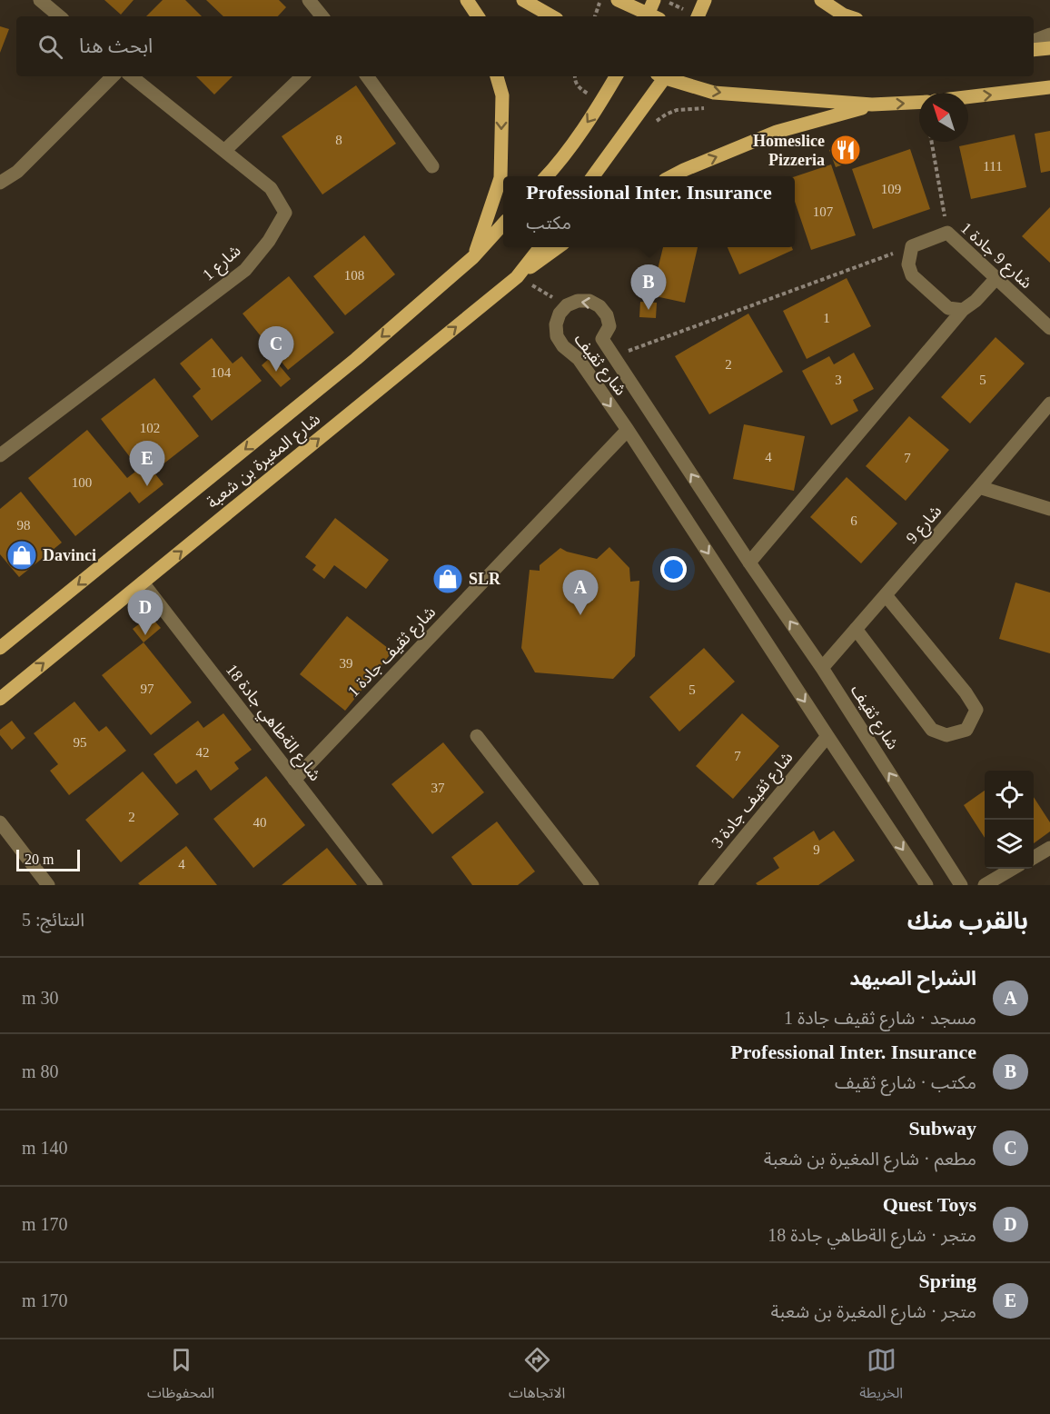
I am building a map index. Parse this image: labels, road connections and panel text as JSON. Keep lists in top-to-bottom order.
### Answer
{
  "streets": {
    "main road": ["شارع المغيرة بن شعبة"],
    "street": [
      "شارع 9 جادة 1",
      "شارع 1",
      "شارع ثقيف",
      "شارع 9",
      "شارع ثقيف جادة 1",
      "شارع الةطاهي جادة 18",
      "شارع ثقيف جادة 3"
    ]
  },
  "crossings": [
    ["شارع ثقيف", "شارع 9"],
    ["شارع ثقيف", "شارع ثقيف جادة 1"],
    ["شارع ثقيف", "شارع ثقيف جادة 3"],
    ["شارع المغيرة بن شعبة", "شارع الةطاهي جادة 18"],
    ["شارع ثقيف جادة 1", "شارع الةطاهي جادة 18"]
  ],
  "places": {
    "restaurant": ["Homeslice Pizzeria"],
    "shop": ["Davinci", "SLR"]
  },
  "house_numbers": [
    "8",
    "111",
    "109",
    "107",
    "108",
    "1",
    "2",
    "104",
    "3",
    "5",
    "102",
    "4",
    "7",
    "100",
    "6",
    "98",
    "39",
    "97",
    "5",
    "95",
    "42",
    "7",
    "37",
    "2",
    "40",
    "9",
    "4"
  ],
  "scale_bar": "20 m",
  "north": "top left",
  "page": {
    "search": "ابحث هنا",
    "popup": ["Professional Inter. Insurance", "مكتب"],
    "pins": [
      "B",
      "C",
      "E",
      "A",
      "D"
    ],
    "scale": "20 m",
    "heading": ["بالقرب منك", "النتائج: 5"],
    "list": [
      {
        "mark": "A",
        "name": "الشراح الصيهد",
        "note": "مسجد · شارع ثقيف جادة 1",
        "value": "30 m"
      },
      {
        "mark": "B",
        "name": "Professional Inter. Insurance",
        "note": "مكتب · شارع ثقيف",
        "value": "80 m"
      },
      {
        "mark": "C",
        "name": "Subway",
        "note": "مطعم · شارع المغيرة بن شعبة",
        "value": "140 m"
      },
      {
        "mark": "D",
        "name": "Quest Toys",
        "note": "متجر · شارع الةطاهي جادة 18",
        "value": "170 m"
      },
      {
        "mark": "E",
        "name": "Spring",
        "note": "متجر · شارع المغيرة بن شعبة",
        "value": "170 m"
      }
    ],
    "nav": ["الخريطة", "الاتجاهات", "المحفوظات"]
  }
}
